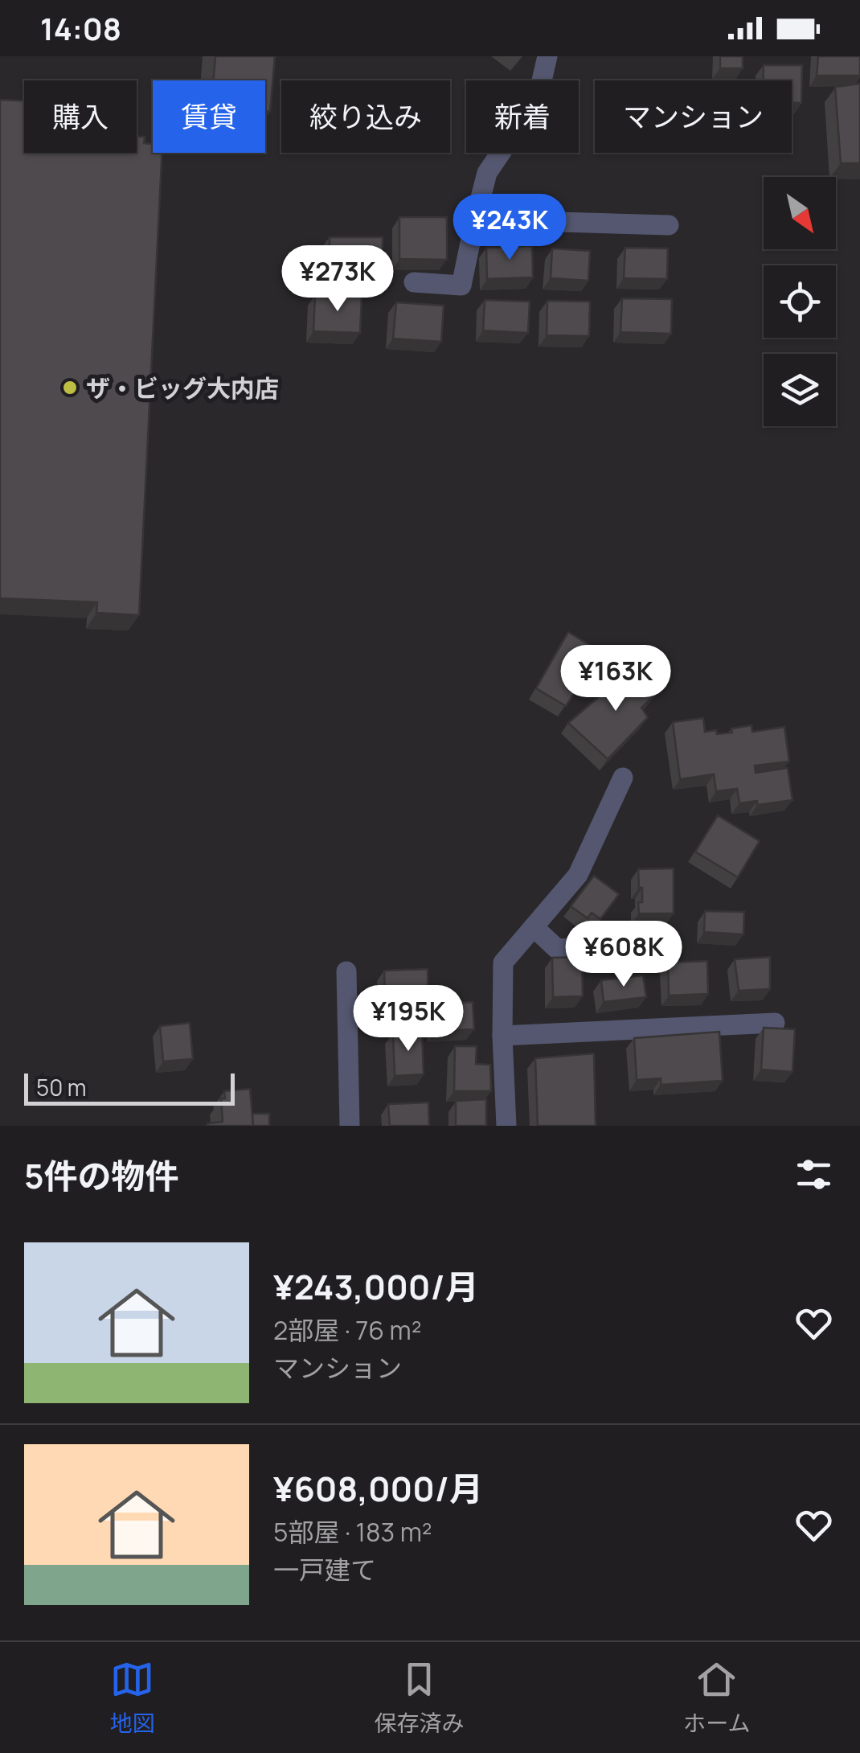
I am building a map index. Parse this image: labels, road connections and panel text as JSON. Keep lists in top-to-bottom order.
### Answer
{
  "places": ["ザ・ビッグ大内店"],
  "scale_bar": "50 m",
  "north": "bottom right",
  "page": {
    "status": "14:08",
    "chip": [
      "購入",
      "賃貸",
      "絞り込み",
      "新着",
      "マンション"
    ],
    "price": [
      "¥243K",
      "¥273K",
      "¥163K",
      "¥608K",
      "¥195K"
    ],
    "scale": "50 m",
    "heading": "5件の物件",
    "list": [
      {
        "name": "¥243,000/月",
        "note": "2部屋 · 76 m² · マンション"
      },
      {
        "name": "¥608,000/月",
        "note": "5部屋 · 183 m² · 一戸建て"
      }
    ],
    "tabs": ["地図", "保存済み", "ホーム"]
  }
}
